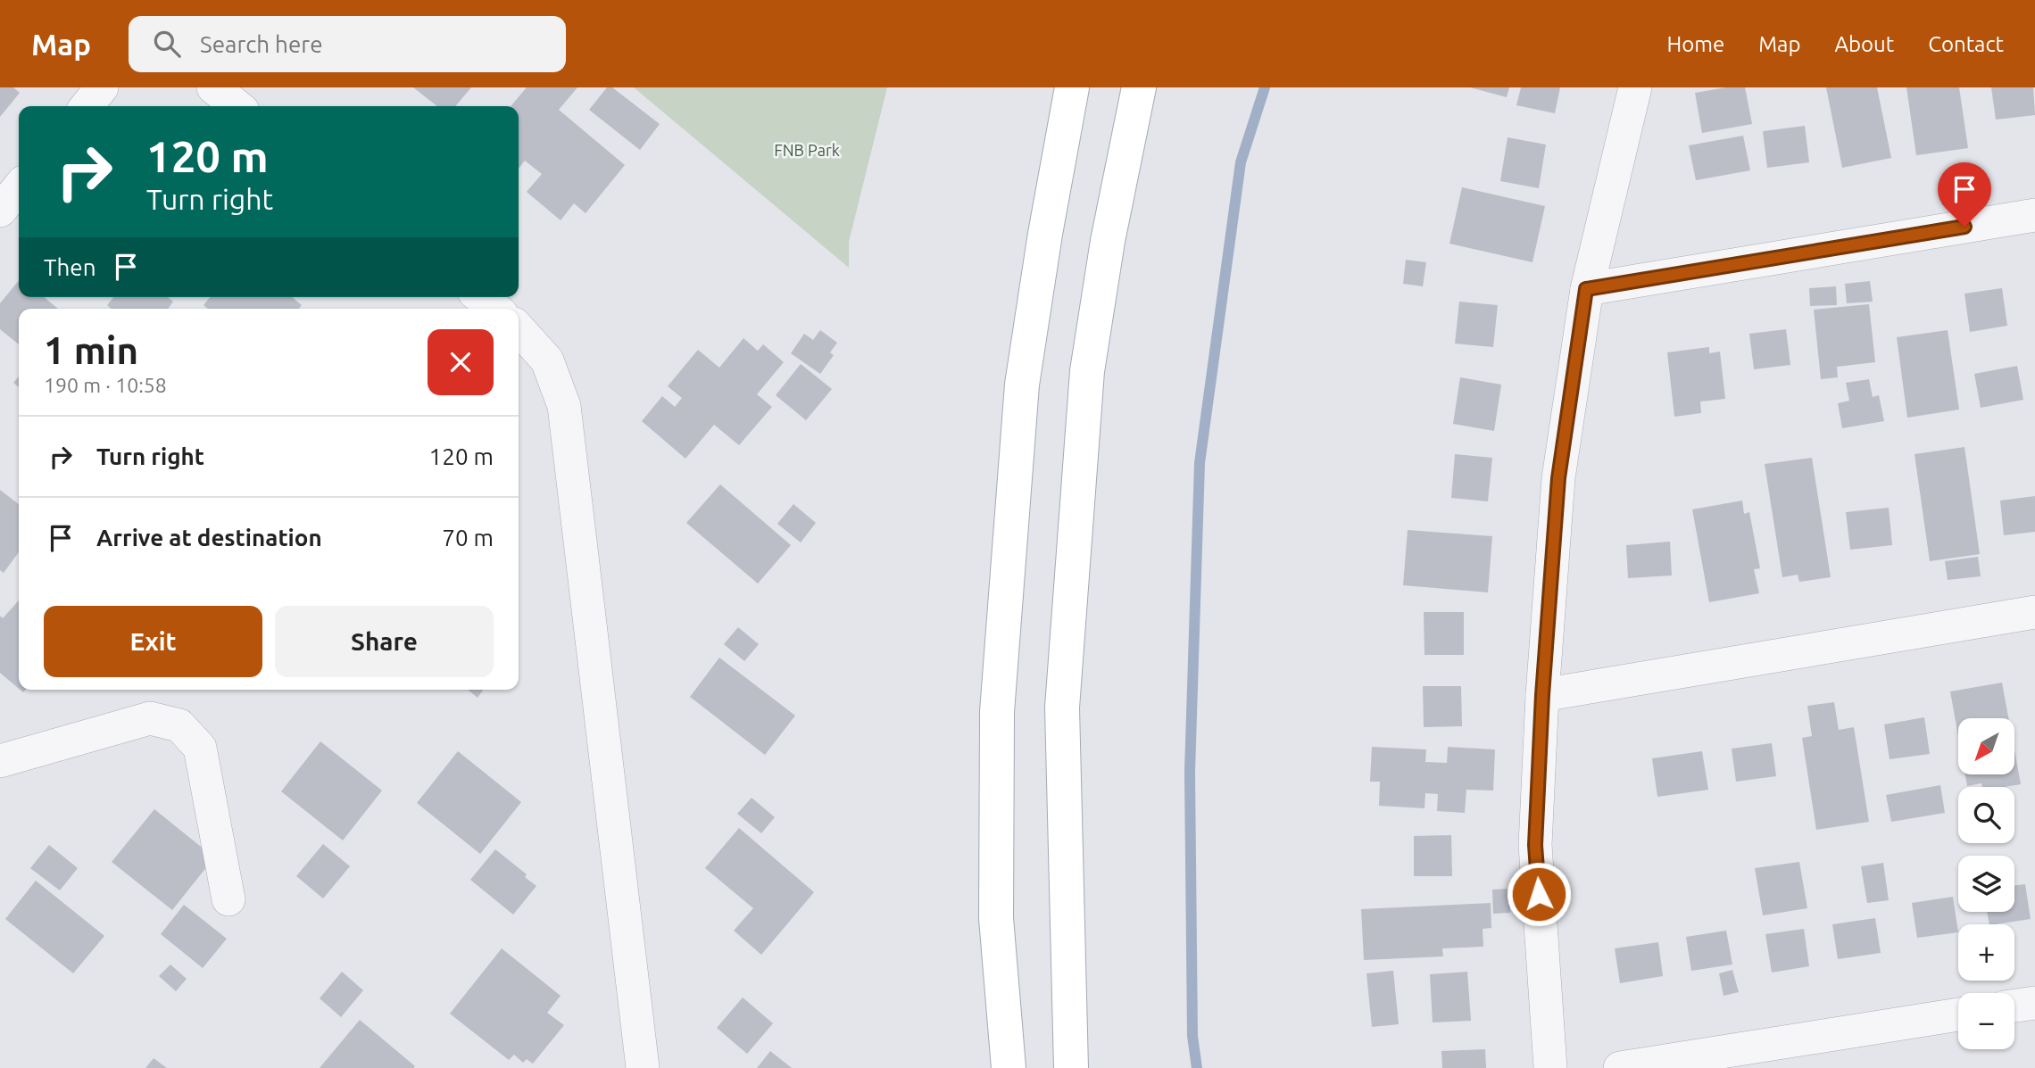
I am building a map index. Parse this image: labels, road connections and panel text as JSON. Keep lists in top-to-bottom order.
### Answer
{
  "parks": ["FNB Park"],
  "north": "bottom left",
  "page": {
    "header": "Map",
    "search": "Search here",
    "nav": [
      "Home",
      "Map",
      "About",
      "Contact"
    ],
    "turn": ["120 m", "Turn right"],
    "then": "Then",
    "heading": ["1 min", "190 m · 10:58"],
    "list": [
      {
        "name": "Turn right",
        "value": "120 m"
      },
      {
        "name": "Arrive at destination",
        "value": "70 m"
      }
    ],
    "buttons": ["Exit", "Share"],
    "map_buttons": ["+", "−"]
  }
}
